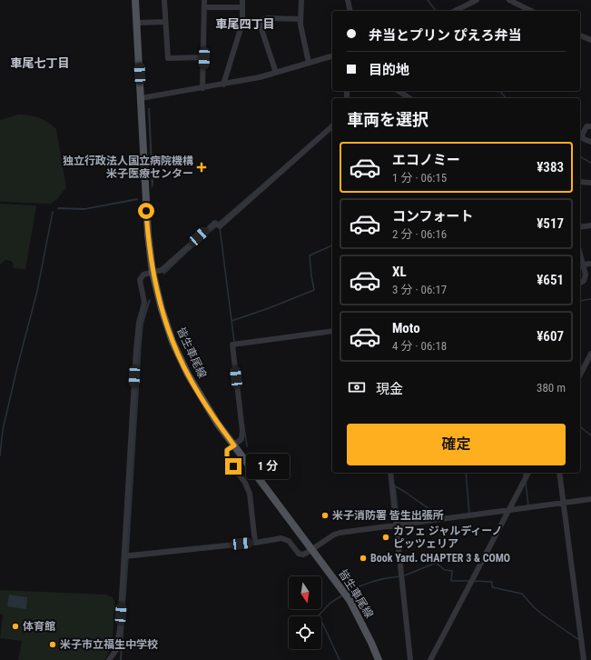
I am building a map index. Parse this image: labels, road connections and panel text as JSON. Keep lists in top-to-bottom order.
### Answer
{
  "streets": {
    "main road": ["皆生車尾線"]
  },
  "districts": ["車尾四丁目", "車尾七丁目"],
  "places": {
    "health": ["独立行政法人国立病院機構 米子医療センター"],
    "other": [
      "米子消防署 皆生出張所",
      "カフェ ジャルディーノ ピッツェリア",
      "Book Yard. CHAPTER 3 & COMO",
      "体育館",
      "米子市立福生中学校"
    ]
  },
  "north": "bottom",
  "page": {
    "banner": ["弁当とプリン ぴえろ弁当", "目的地"],
    "heading": "車両を選択",
    "list": [
      {
        "name": "エコノミー",
        "note": "1 分 · 06:15",
        "value": "¥383"
      },
      {
        "name": "コンフォート",
        "note": "2 分 · 06:16",
        "value": "¥517"
      },
      {
        "name": "XL",
        "note": "3 分 · 06:17",
        "value": "¥651"
      },
      {
        "name": "Moto",
        "note": "4 分 · 06:18",
        "value": "¥607"
      }
    ],
    "pay": ["現金", "380 m"],
    "buttons": "確定",
    "bubble": "1 分"
  }
}
